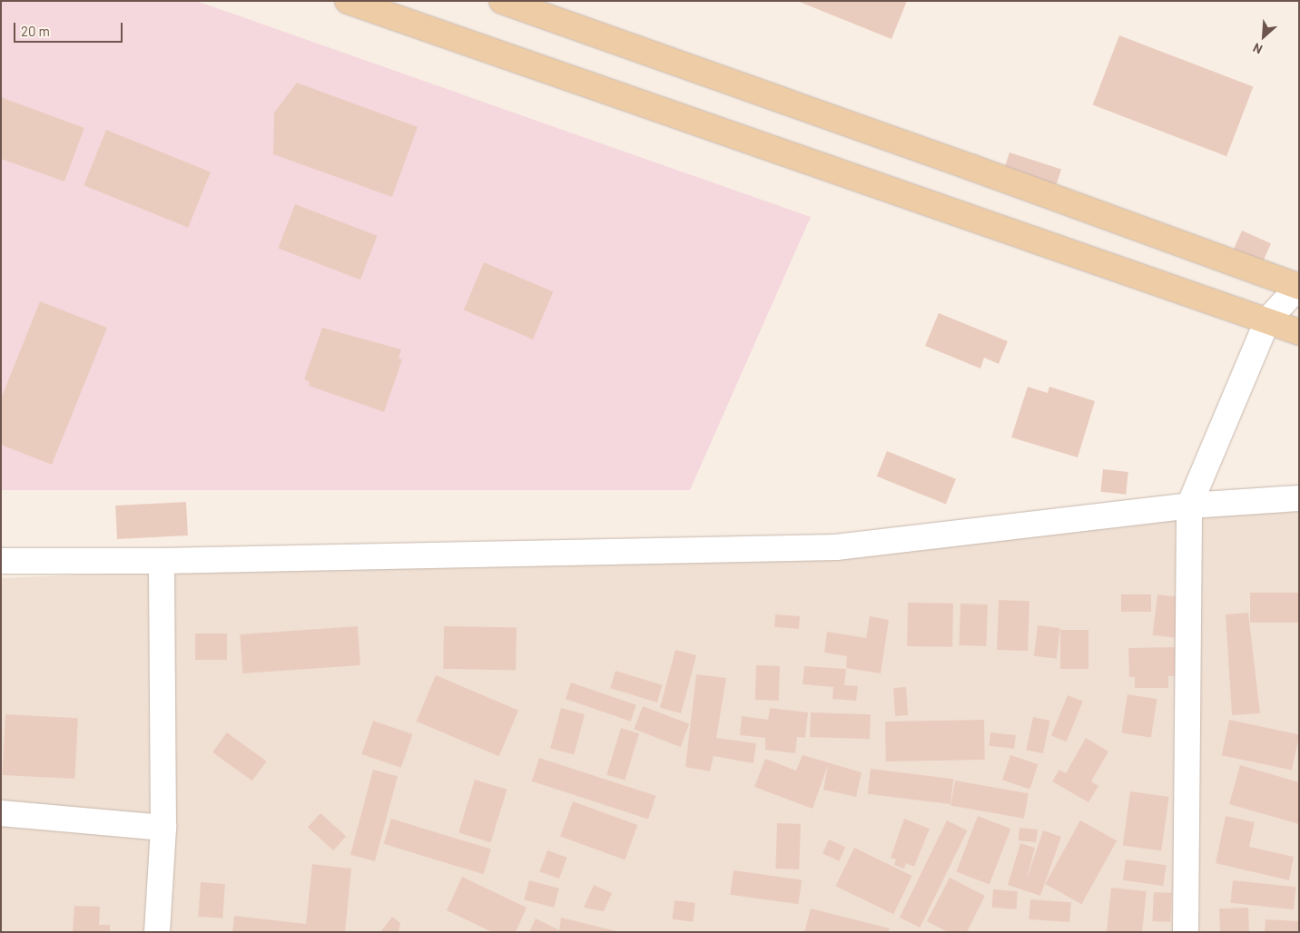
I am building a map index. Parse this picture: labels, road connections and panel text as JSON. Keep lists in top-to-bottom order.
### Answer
{
  "scale_bar": "20 m",
  "north": "bottom left"
}
